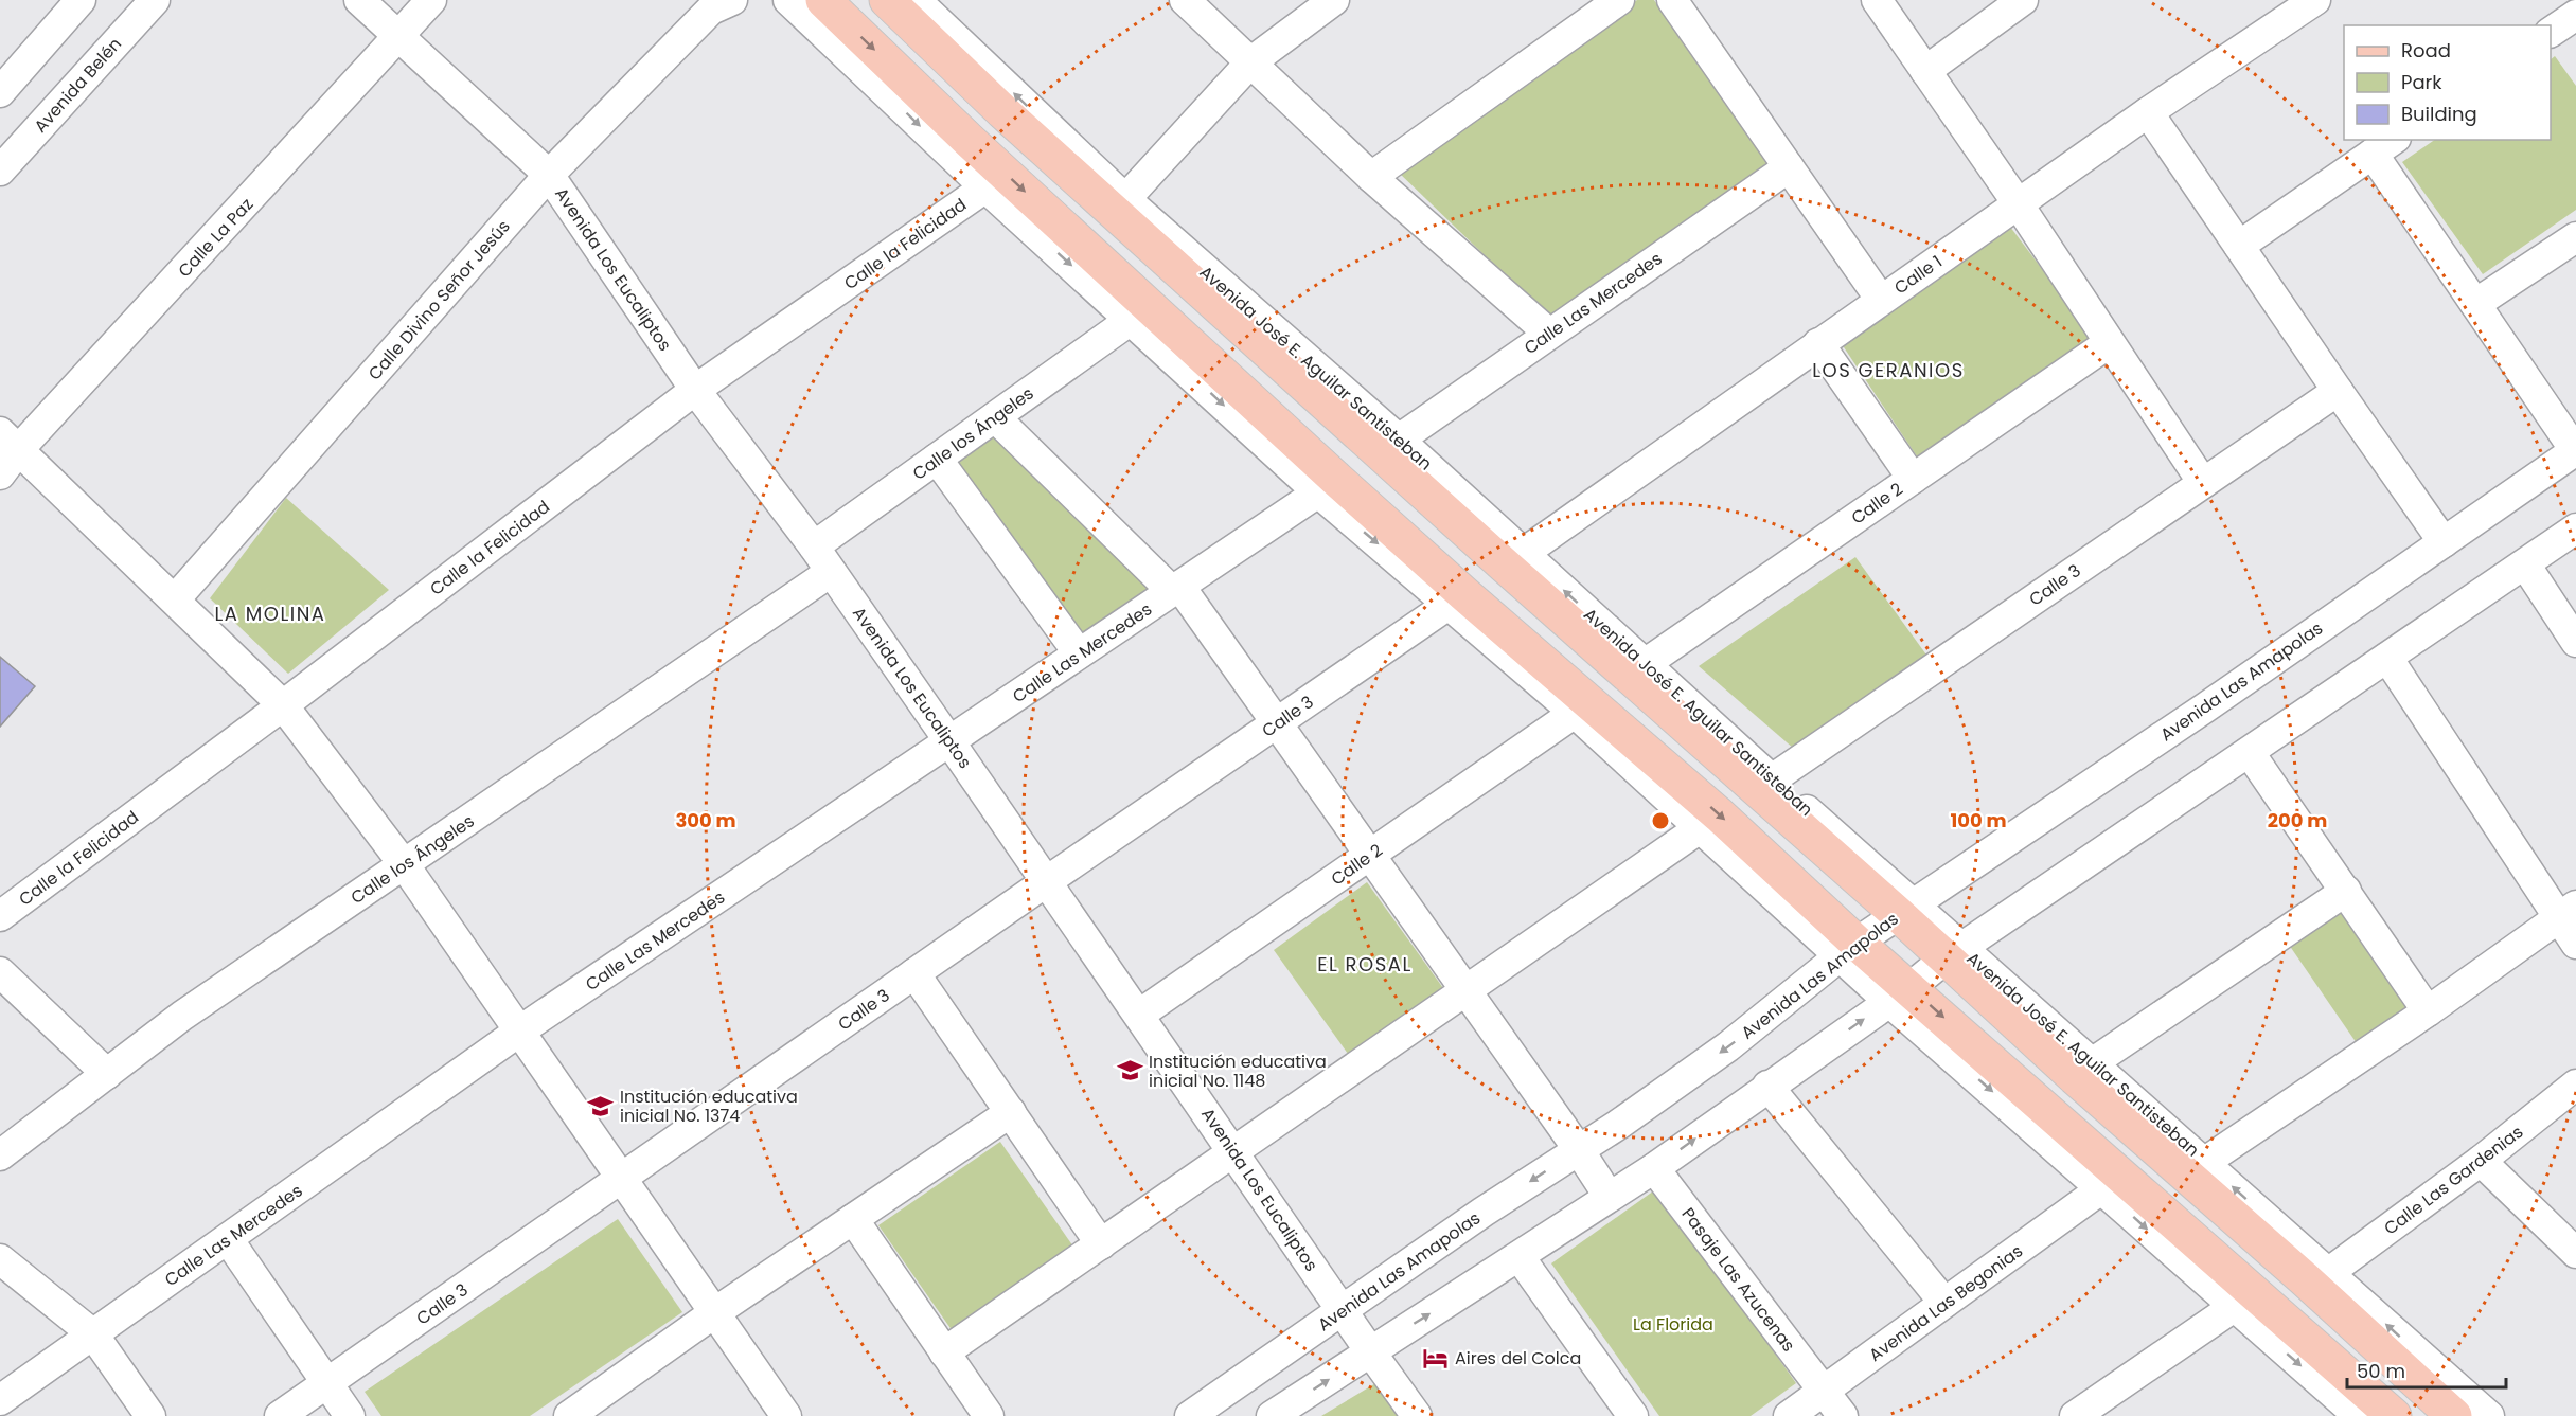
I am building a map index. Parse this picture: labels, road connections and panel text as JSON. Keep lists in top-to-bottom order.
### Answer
{
  "streets": {
    "main road": ["Avenida José E. Aguilar Santisteban"],
    "street": [
      "Avenida Belén",
      "Calle La Paz",
      "Calle la Felicidad",
      "Avenida Los Eucaliptos",
      "Calle 1",
      "Calle Divino Señor Jesús",
      "Calle Las Mercedes",
      "Calle los Ángeles",
      "Calle 2",
      "Calle 3",
      "Avenida Las Amapolas",
      "Calle Las Gardenias",
      "Pasaje Las Azucenas",
      "Avenida Las Begonias"
    ]
  },
  "crossings": [
    ["Calle La Paz", "Avenida Los Eucaliptos"],
    ["Calle la Felicidad", "Avenida Los Eucaliptos"],
    ["Avenida Los Eucaliptos", "Calle Divino Señor Jesús"],
    ["Avenida Los Eucaliptos", "Calle Las Mercedes"],
    ["Avenida Los Eucaliptos", "Calle los Ángeles"],
    ["Avenida Los Eucaliptos", "Calle 2"],
    ["Avenida Los Eucaliptos", "Calle 3"],
    ["Avenida Los Eucaliptos", "Avenida Las Amapolas"],
    ["Calle 1", "Avenida José E. Aguilar Santisteban"],
    ["Calle Las Mercedes", "Avenida José E. Aguilar Santisteban"],
    ["Avenida José E. Aguilar Santisteban", "Calle 2"],
    ["Avenida José E. Aguilar Santisteban", "Calle 3"],
    ["Avenida José E. Aguilar Santisteban", "Avenida Las Amapolas"],
    ["Avenida José E. Aguilar Santisteban", "Calle Las Gardenias"],
    ["Pasaje Las Azucenas", "Avenida Las Begonias"]
  ],
  "districts": ["LOS GERANIOS", "LA MOLINA", "EL ROSAL"],
  "parks": ["La Florida"],
  "places": {
    "school or university": ["Institución educativa inicial No. 1148", "Institución educativa inicial No. 1374"],
    "hotel": ["Aires del Colca"]
  },
  "legend": ["Road", "Park", "Building"],
  "scale_bar": "50 m",
  "rings": ["100 m", "200 m", "300 m"]
}
